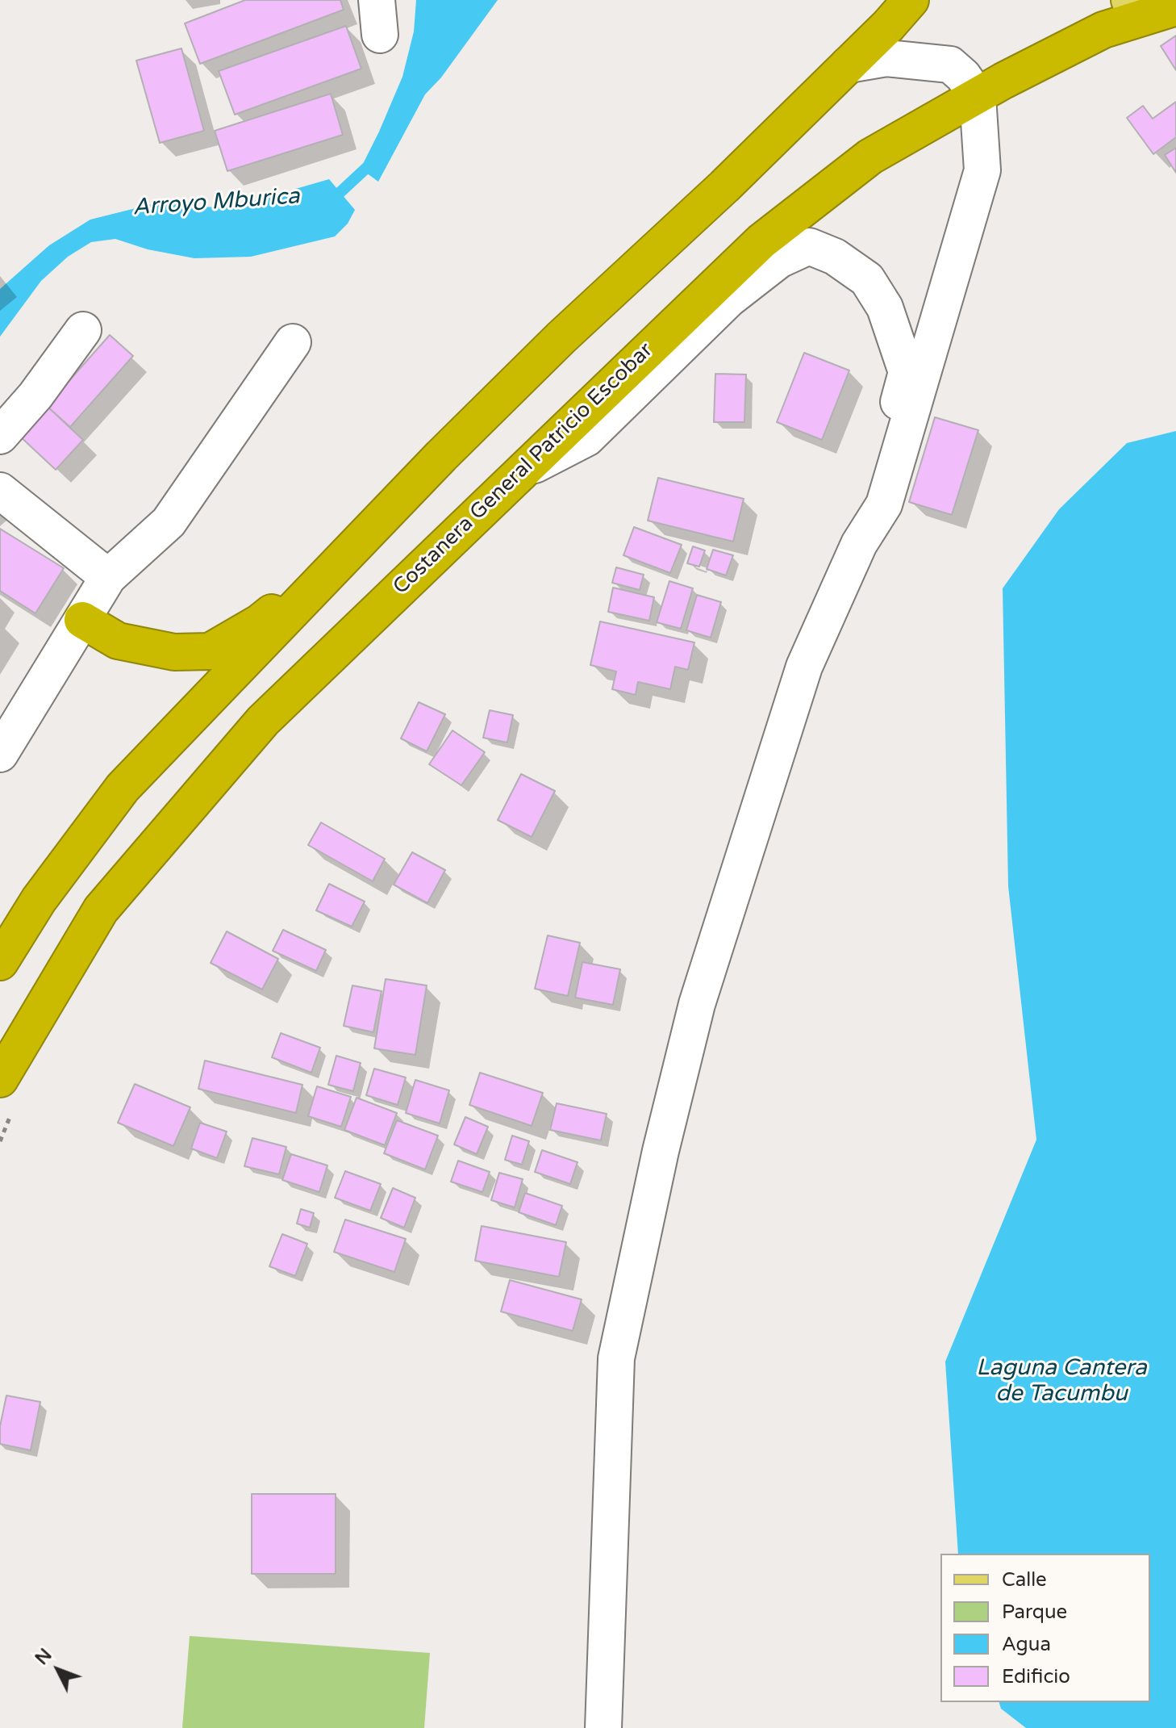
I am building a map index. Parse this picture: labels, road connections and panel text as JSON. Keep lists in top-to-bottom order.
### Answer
{
  "streets": {
    "highway": ["Costanera General Patricio Escobar"]
  },
  "water": ["Arroyo Mburica", "Laguna Cantera de Tacumbu"],
  "legend": [
    "Calle",
    "Parque",
    "Agua",
    "Edificio"
  ],
  "north": "top left"
}
